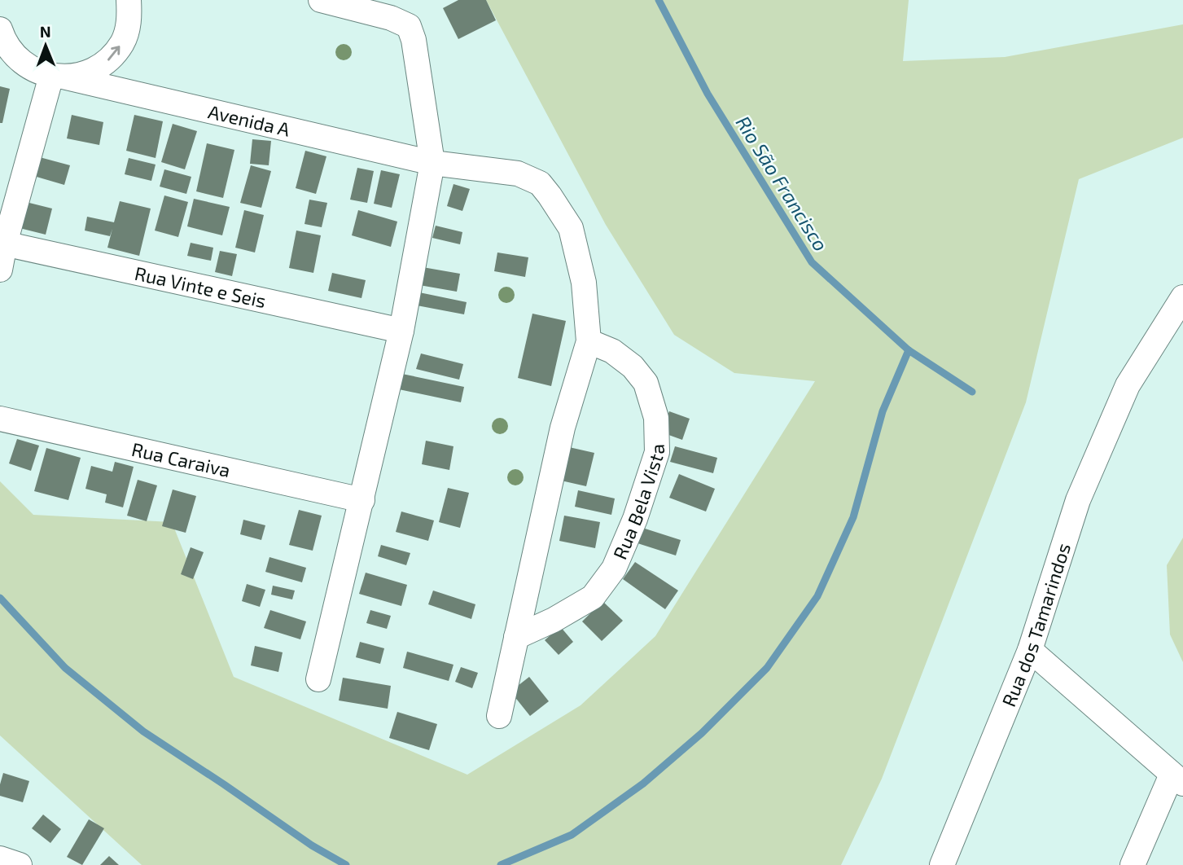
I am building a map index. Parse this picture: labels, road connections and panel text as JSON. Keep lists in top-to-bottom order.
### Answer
{
  "streets": {
    "street": [
      "Avenida A",
      "Rua Vinte e Seis",
      "Rua Caraiva",
      "Rua Bela Vista",
      "Rua dos Tamarindos"
    ]
  },
  "water": ["Rio São Francisco"],
  "north": "top"
}
